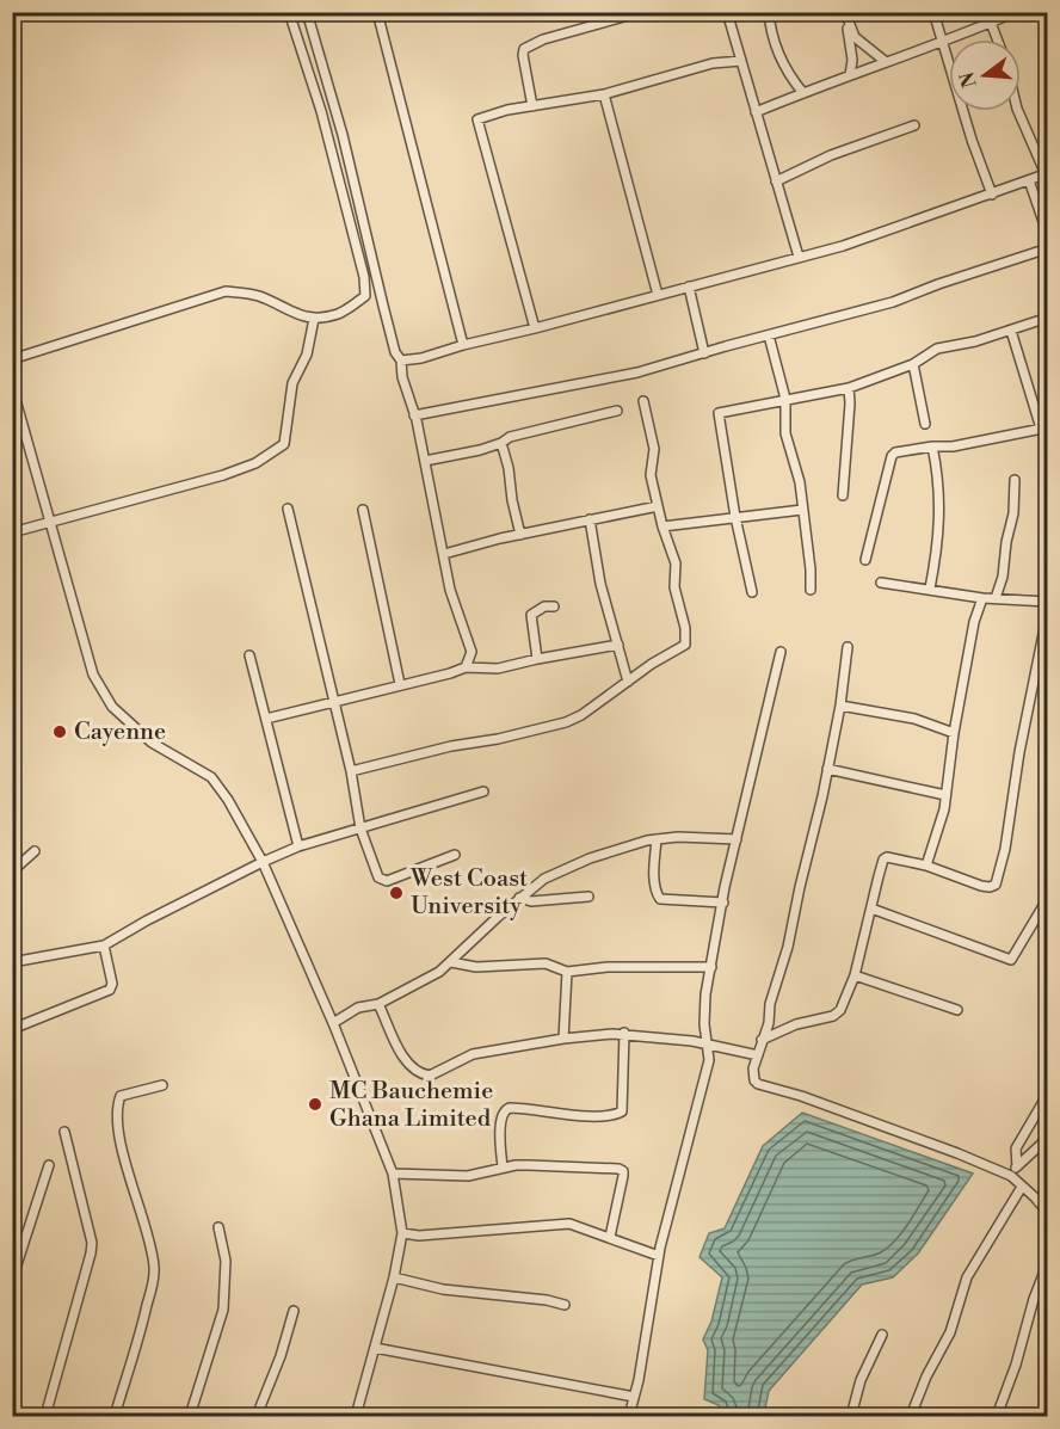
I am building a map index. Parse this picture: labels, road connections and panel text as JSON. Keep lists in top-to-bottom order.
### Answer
{
  "places": ["Cayenne", "West Coast University", "MC Bauchemie Ghana Limited"],
  "north": "left"
}
